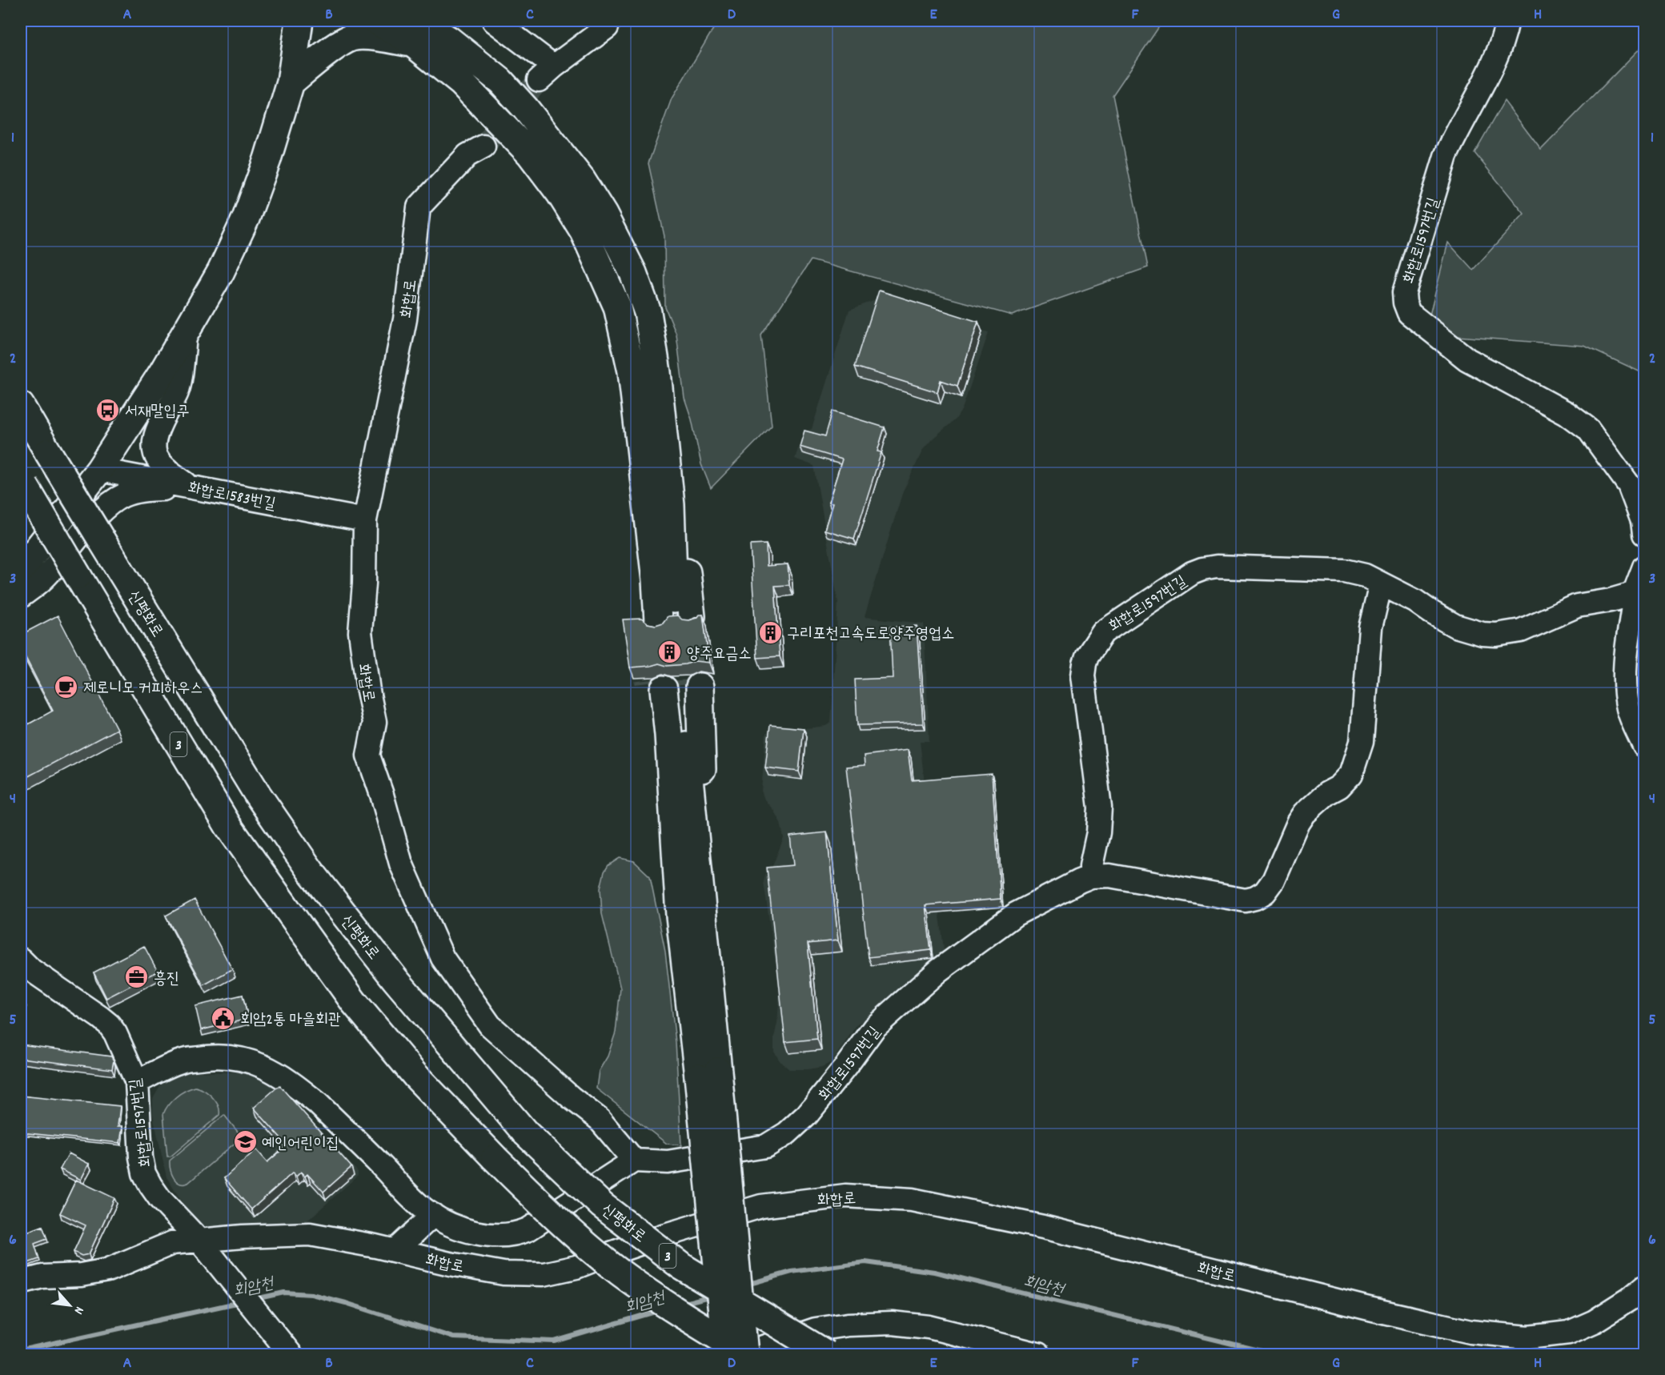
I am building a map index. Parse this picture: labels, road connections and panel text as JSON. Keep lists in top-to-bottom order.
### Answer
{
  "streets": {
    "main road": ["신평화로", "3"],
    "street": ["화합로1597번길", "화합로", "화합로1583번길"]
  },
  "crossings": [
    ["화합로1597번길", "화합로"],
    ["화합로", "화합로1583번길"]
  ],
  "water": ["회암천"],
  "places": {
    "bus stop": ["서재말입구"],
    "building": ["구리포천고속도로양주영업소", "양주요금소"],
    "cafe": ["제로니모 커피하우스"],
    "office": ["흥진"],
    "public building": ["회암2통 마을회관"],
    "school or university": ["예인어린이집"]
  },
  "north": "bottom right",
  "grid": {
    "columns": [
      "A",
      "B",
      "C",
      "D",
      "E",
      "F",
      "G",
      "H"
    ],
    "rows": [
      "1",
      "2",
      "3",
      "4",
      "5",
      "6"
    ]
  }
}
